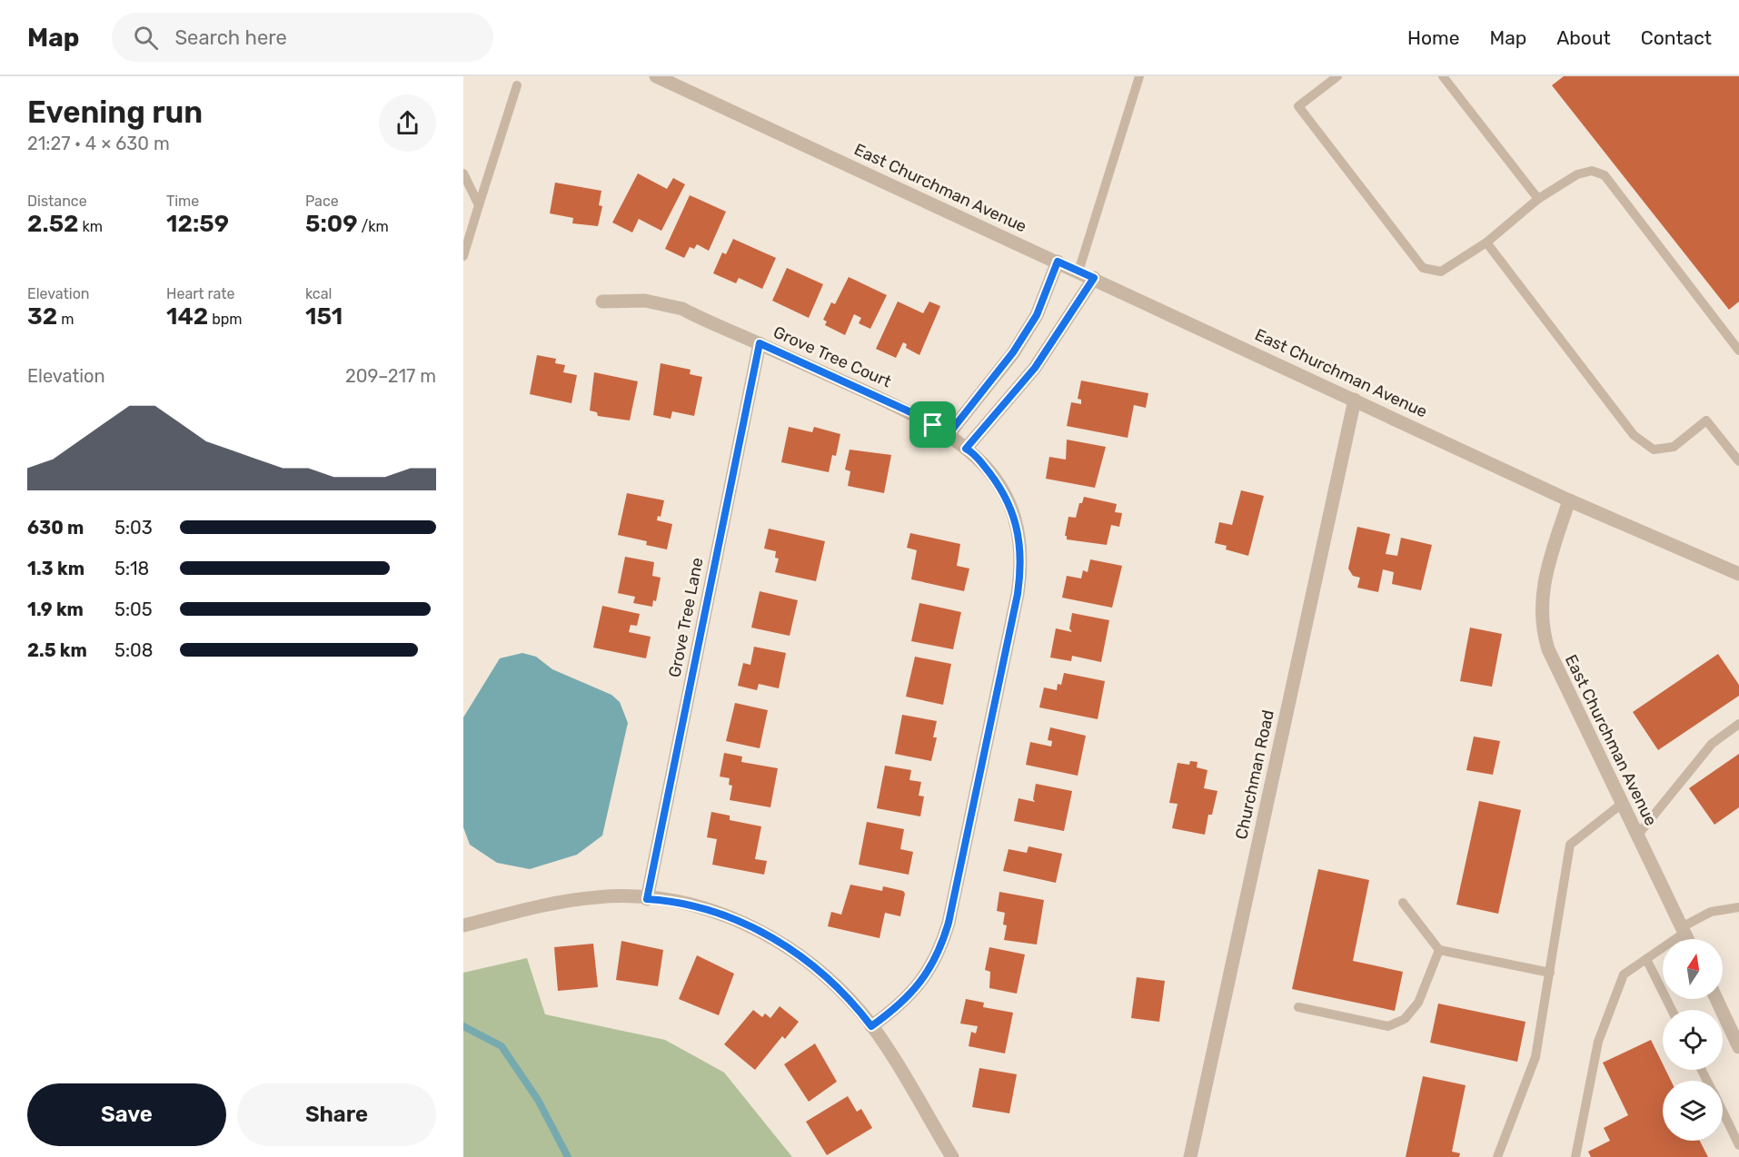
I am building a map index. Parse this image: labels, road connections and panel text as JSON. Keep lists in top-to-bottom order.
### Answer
{
  "streets": {
    "street": [
      "East Churchman Avenue",
      "Grove Tree Court",
      "Grove Tree Lane",
      "Churchman Road"
    ]
  },
  "crossings": [
    ["East Churchman Avenue", "Churchman Road"],
    ["Grove Tree Court", "Grove Tree Lane"]
  ],
  "north": "top",
  "page": {
    "header": "Map",
    "search": "Search here",
    "nav": [
      "Home",
      "Map",
      "About",
      "Contact"
    ],
    "heading": ["Evening run", "21:27 · 4 × 630 m"],
    "stats": [
      ["Distance", "2.52 km"],
      ["Time", "12:59"],
      ["Pace", "5:09 /km"],
      ["Elevation", "32 m"],
      ["Heart rate", "142 bpm"],
      ["kcal", "151"]
    ],
    "chart": ["Elevation", "209–217 m"],
    "list": [
      {
        "name": "630 m",
        "note": "5:03"
      },
      {
        "name": "1.3 km",
        "note": "5:18"
      },
      {
        "name": "1.9 km",
        "note": "5:05"
      },
      {
        "name": "2.5 km",
        "note": "5:08"
      }
    ],
    "buttons": ["Save", "Share"]
  }
}
